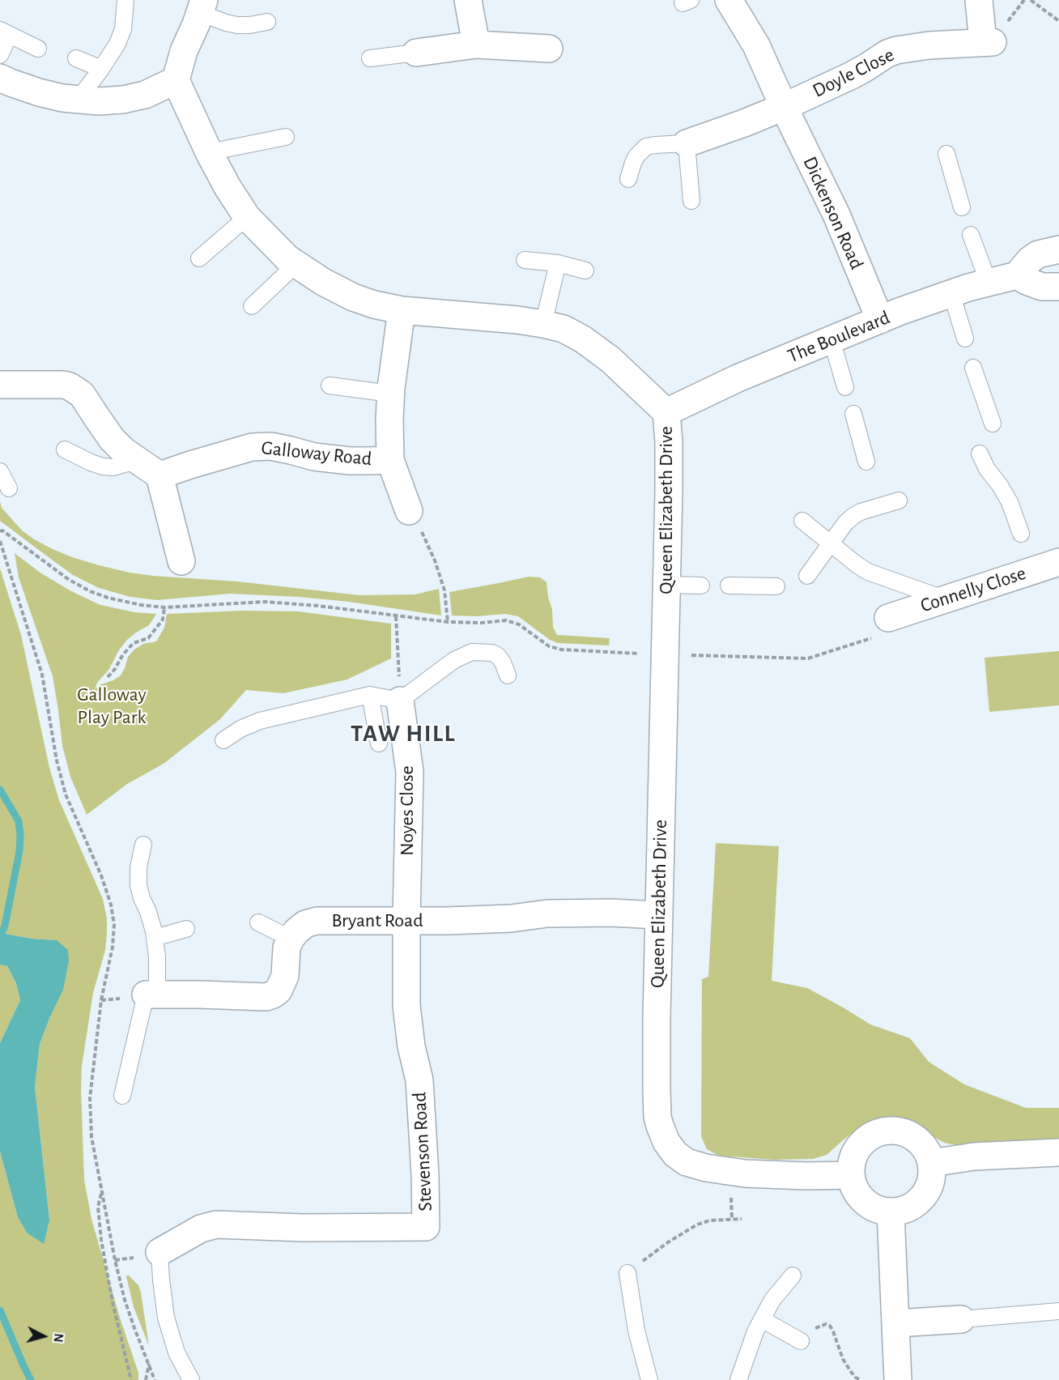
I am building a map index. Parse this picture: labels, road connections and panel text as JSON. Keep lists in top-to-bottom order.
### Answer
{
  "streets": {
    "street": [
      "Doyle Close",
      "Dickenson Road",
      "The Boulevard",
      "Galloway Road",
      "Queen Elizabeth Drive",
      "Connelly Close",
      "Noyes Close",
      "Bryant Road",
      "Stevenson Road"
    ]
  },
  "crossings": [
    ["Doyle Close", "Dickenson Road"],
    ["Dickenson Road", "The Boulevard"],
    ["The Boulevard", "Queen Elizabeth Drive"],
    ["Galloway Road", "Queen Elizabeth Drive"],
    ["Queen Elizabeth Drive", "Bryant Road"],
    ["Noyes Close", "Bryant Road"],
    ["Noyes Close", "Stevenson Road"],
    ["Bryant Road", "Stevenson Road"]
  ],
  "districts": ["TAW HILL"],
  "parks": ["Galloway Play Park"],
  "north": "right"
}
